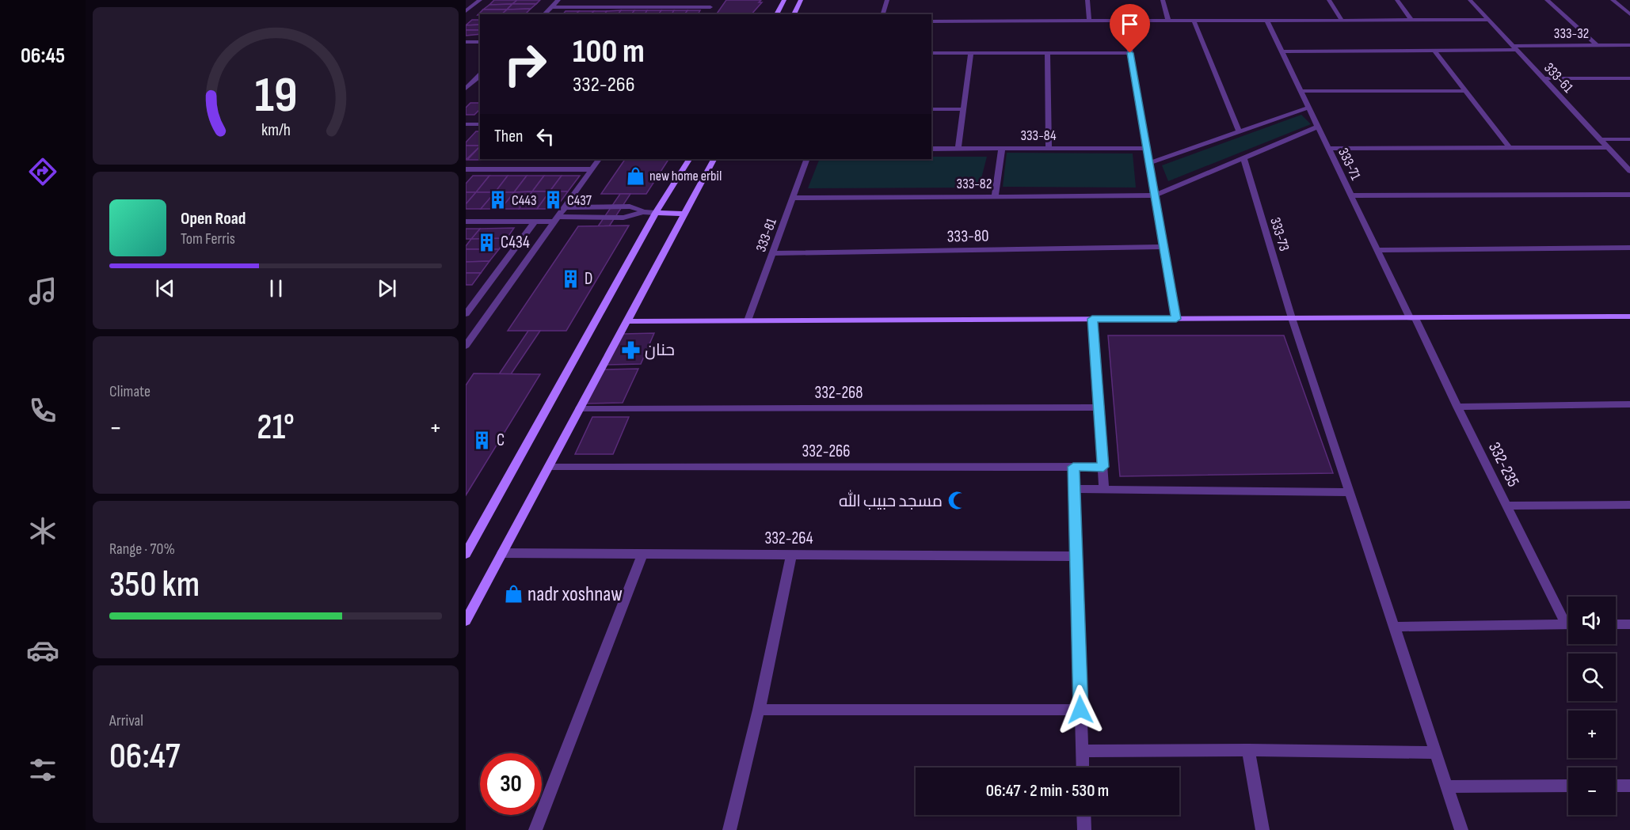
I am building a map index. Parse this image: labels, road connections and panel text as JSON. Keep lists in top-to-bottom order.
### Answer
{
  "streets": {
    "street": [
      "333-32",
      "333-61",
      "333-84",
      "333-71",
      "333-82",
      "333-73",
      "333-81",
      "333-80",
      "332-268",
      "332-266",
      "332-235",
      "332-264"
    ]
  },
  "crossings": [
    ["333-32", "333-61"],
    ["333-32", "333-71"],
    ["333-71", "332-235"],
    ["333-82", "333-81"],
    ["333-81", "333-80"]
  ],
  "places": {
    "shop": ["new home erbil", "nadr xoshnaw"],
    "building": [
      "C443",
      "C437",
      "C434",
      "D",
      "C"
    ],
    "pharmacy": ["حنان"],
    "mosque": ["مسجد حبيب الله"]
  },
  "page": {
    "tabs": "06:45",
    "turn": ["100 m", "332-266"],
    "then": "Then",
    "song": ["Open Road", "Tom Ferris"],
    "tile": [
      "Climate",
      ["Range · 70%", "350 km"],
      ["Arrival", "06:47"]
    ],
    "heat": ["−", "21°", "+"],
    "map_buttons": ["+", "−"],
    "limit": "30",
    "trip": "06:47 · 2 min · 530 m",
    "gauge": ["19", "km/h"]
  }
}
